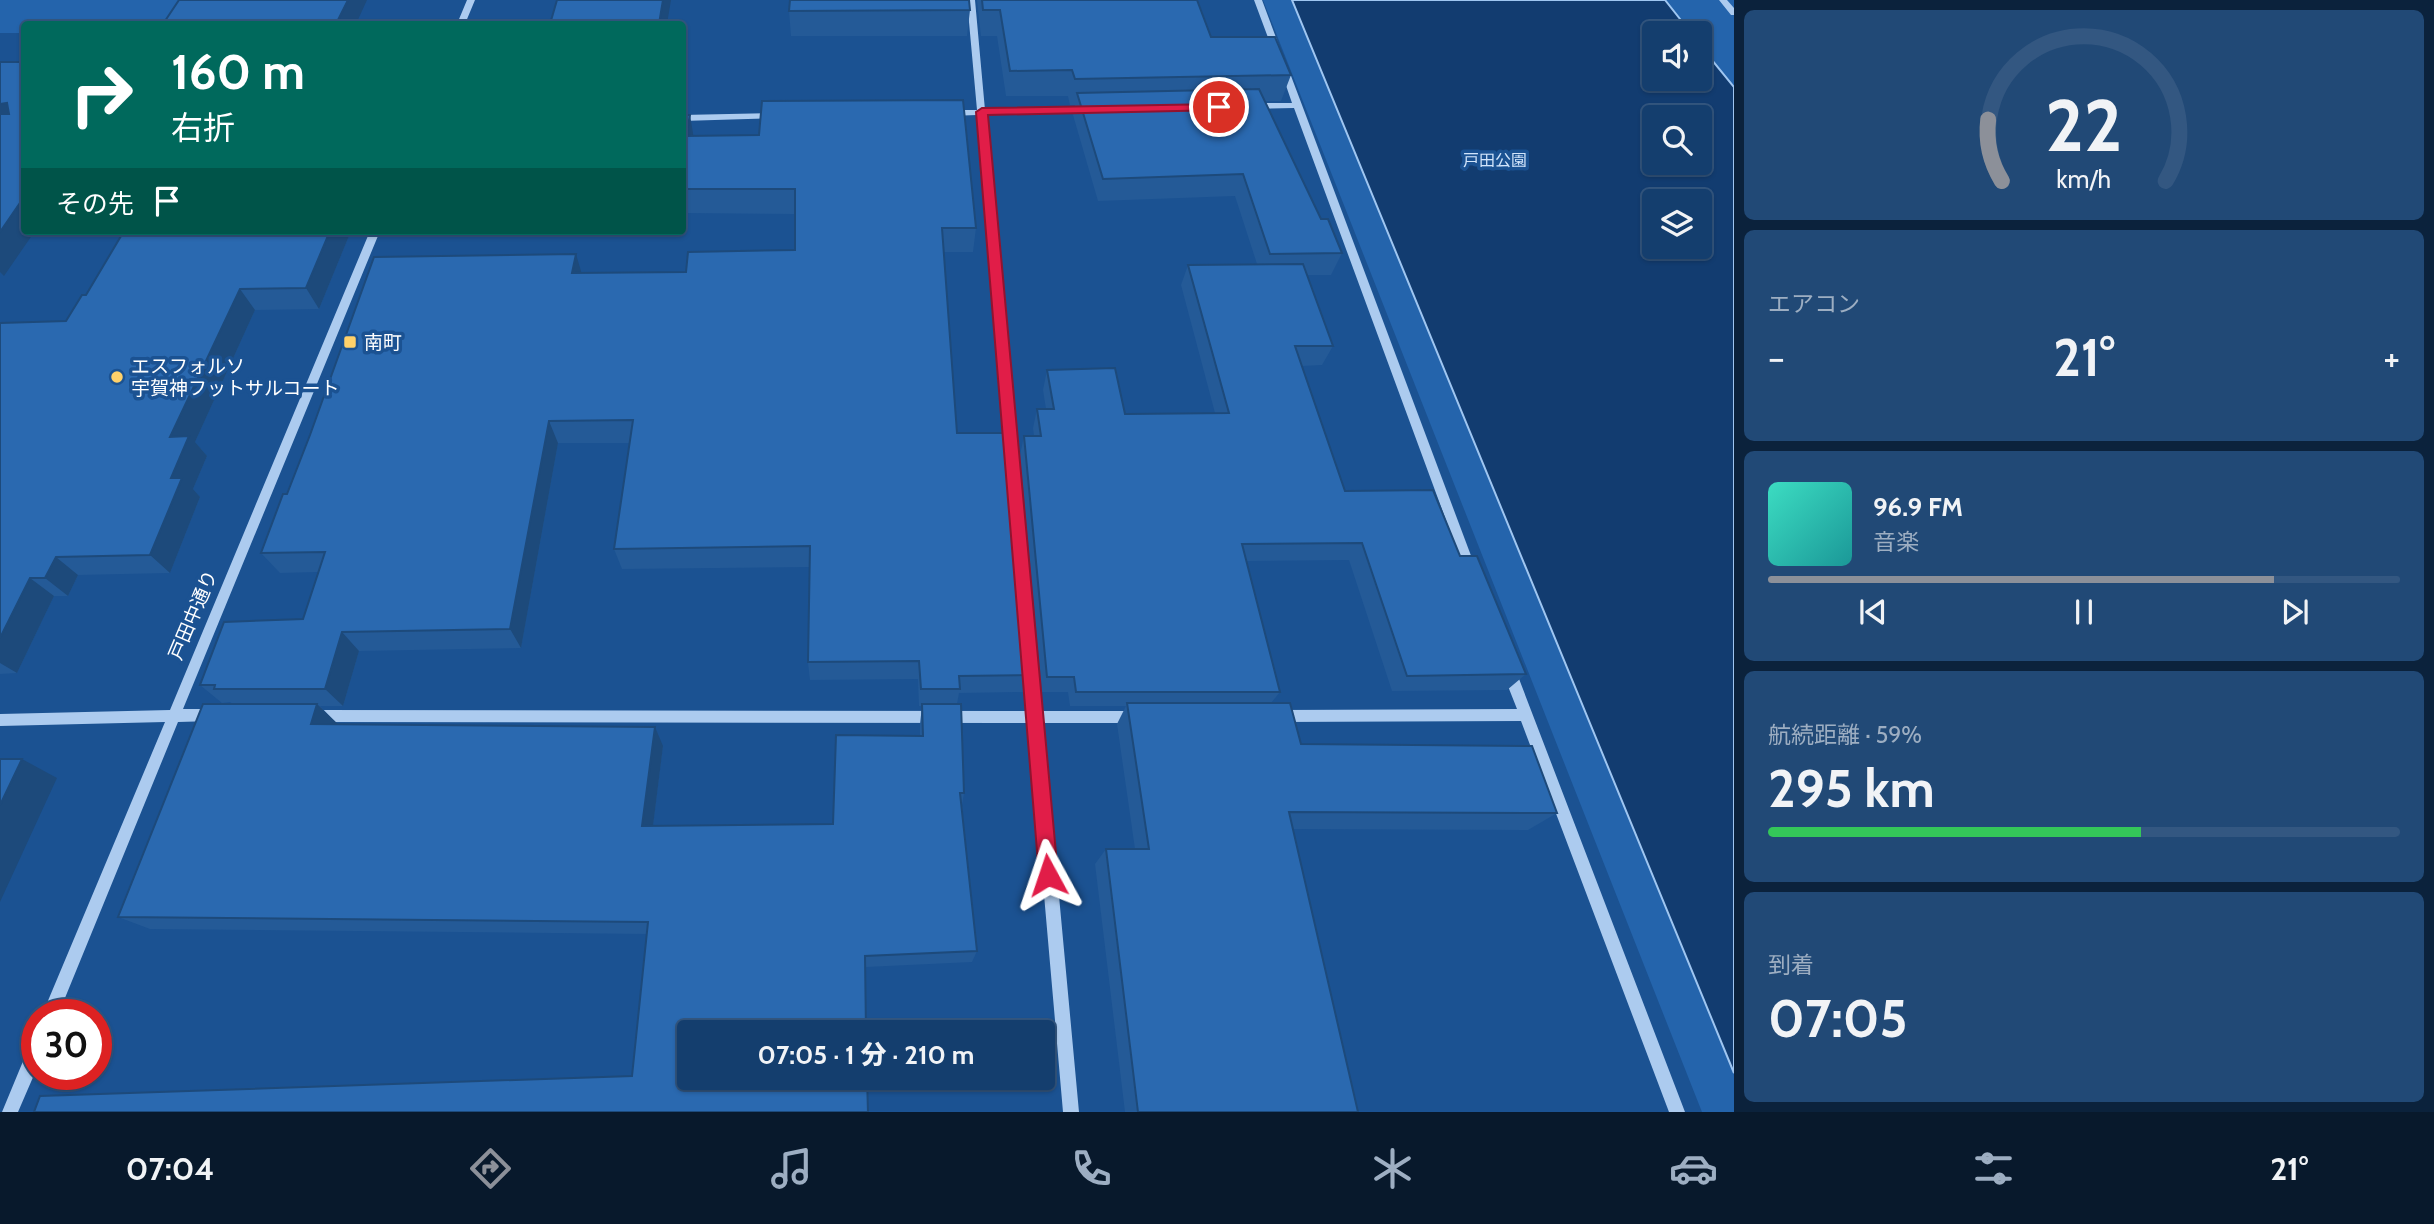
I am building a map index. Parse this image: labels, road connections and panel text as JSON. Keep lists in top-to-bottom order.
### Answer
{
  "streets": {
    "street": ["戸田中通り"]
  },
  "parks": ["戸田公園"],
  "places": {
    "transit": ["南町"],
    "other": ["エスフォルソ 宇賀神フットサルコート"]
  },
  "page": {
    "turn": ["160 m", "右折"],
    "then": "その先",
    "tile": [
      "エアコン",
      ["航続距離 · 59%", "295 km"],
      ["到着", "07:05"]
    ],
    "heat": ["−", "21°", "+"],
    "song": ["96.9 FM", "音楽"],
    "limit": "30",
    "trip": "07:05 · 1 分 · 210 m",
    "tabs": ["07:04", "21°"],
    "gauge": ["22", "km/h"]
  }
}
